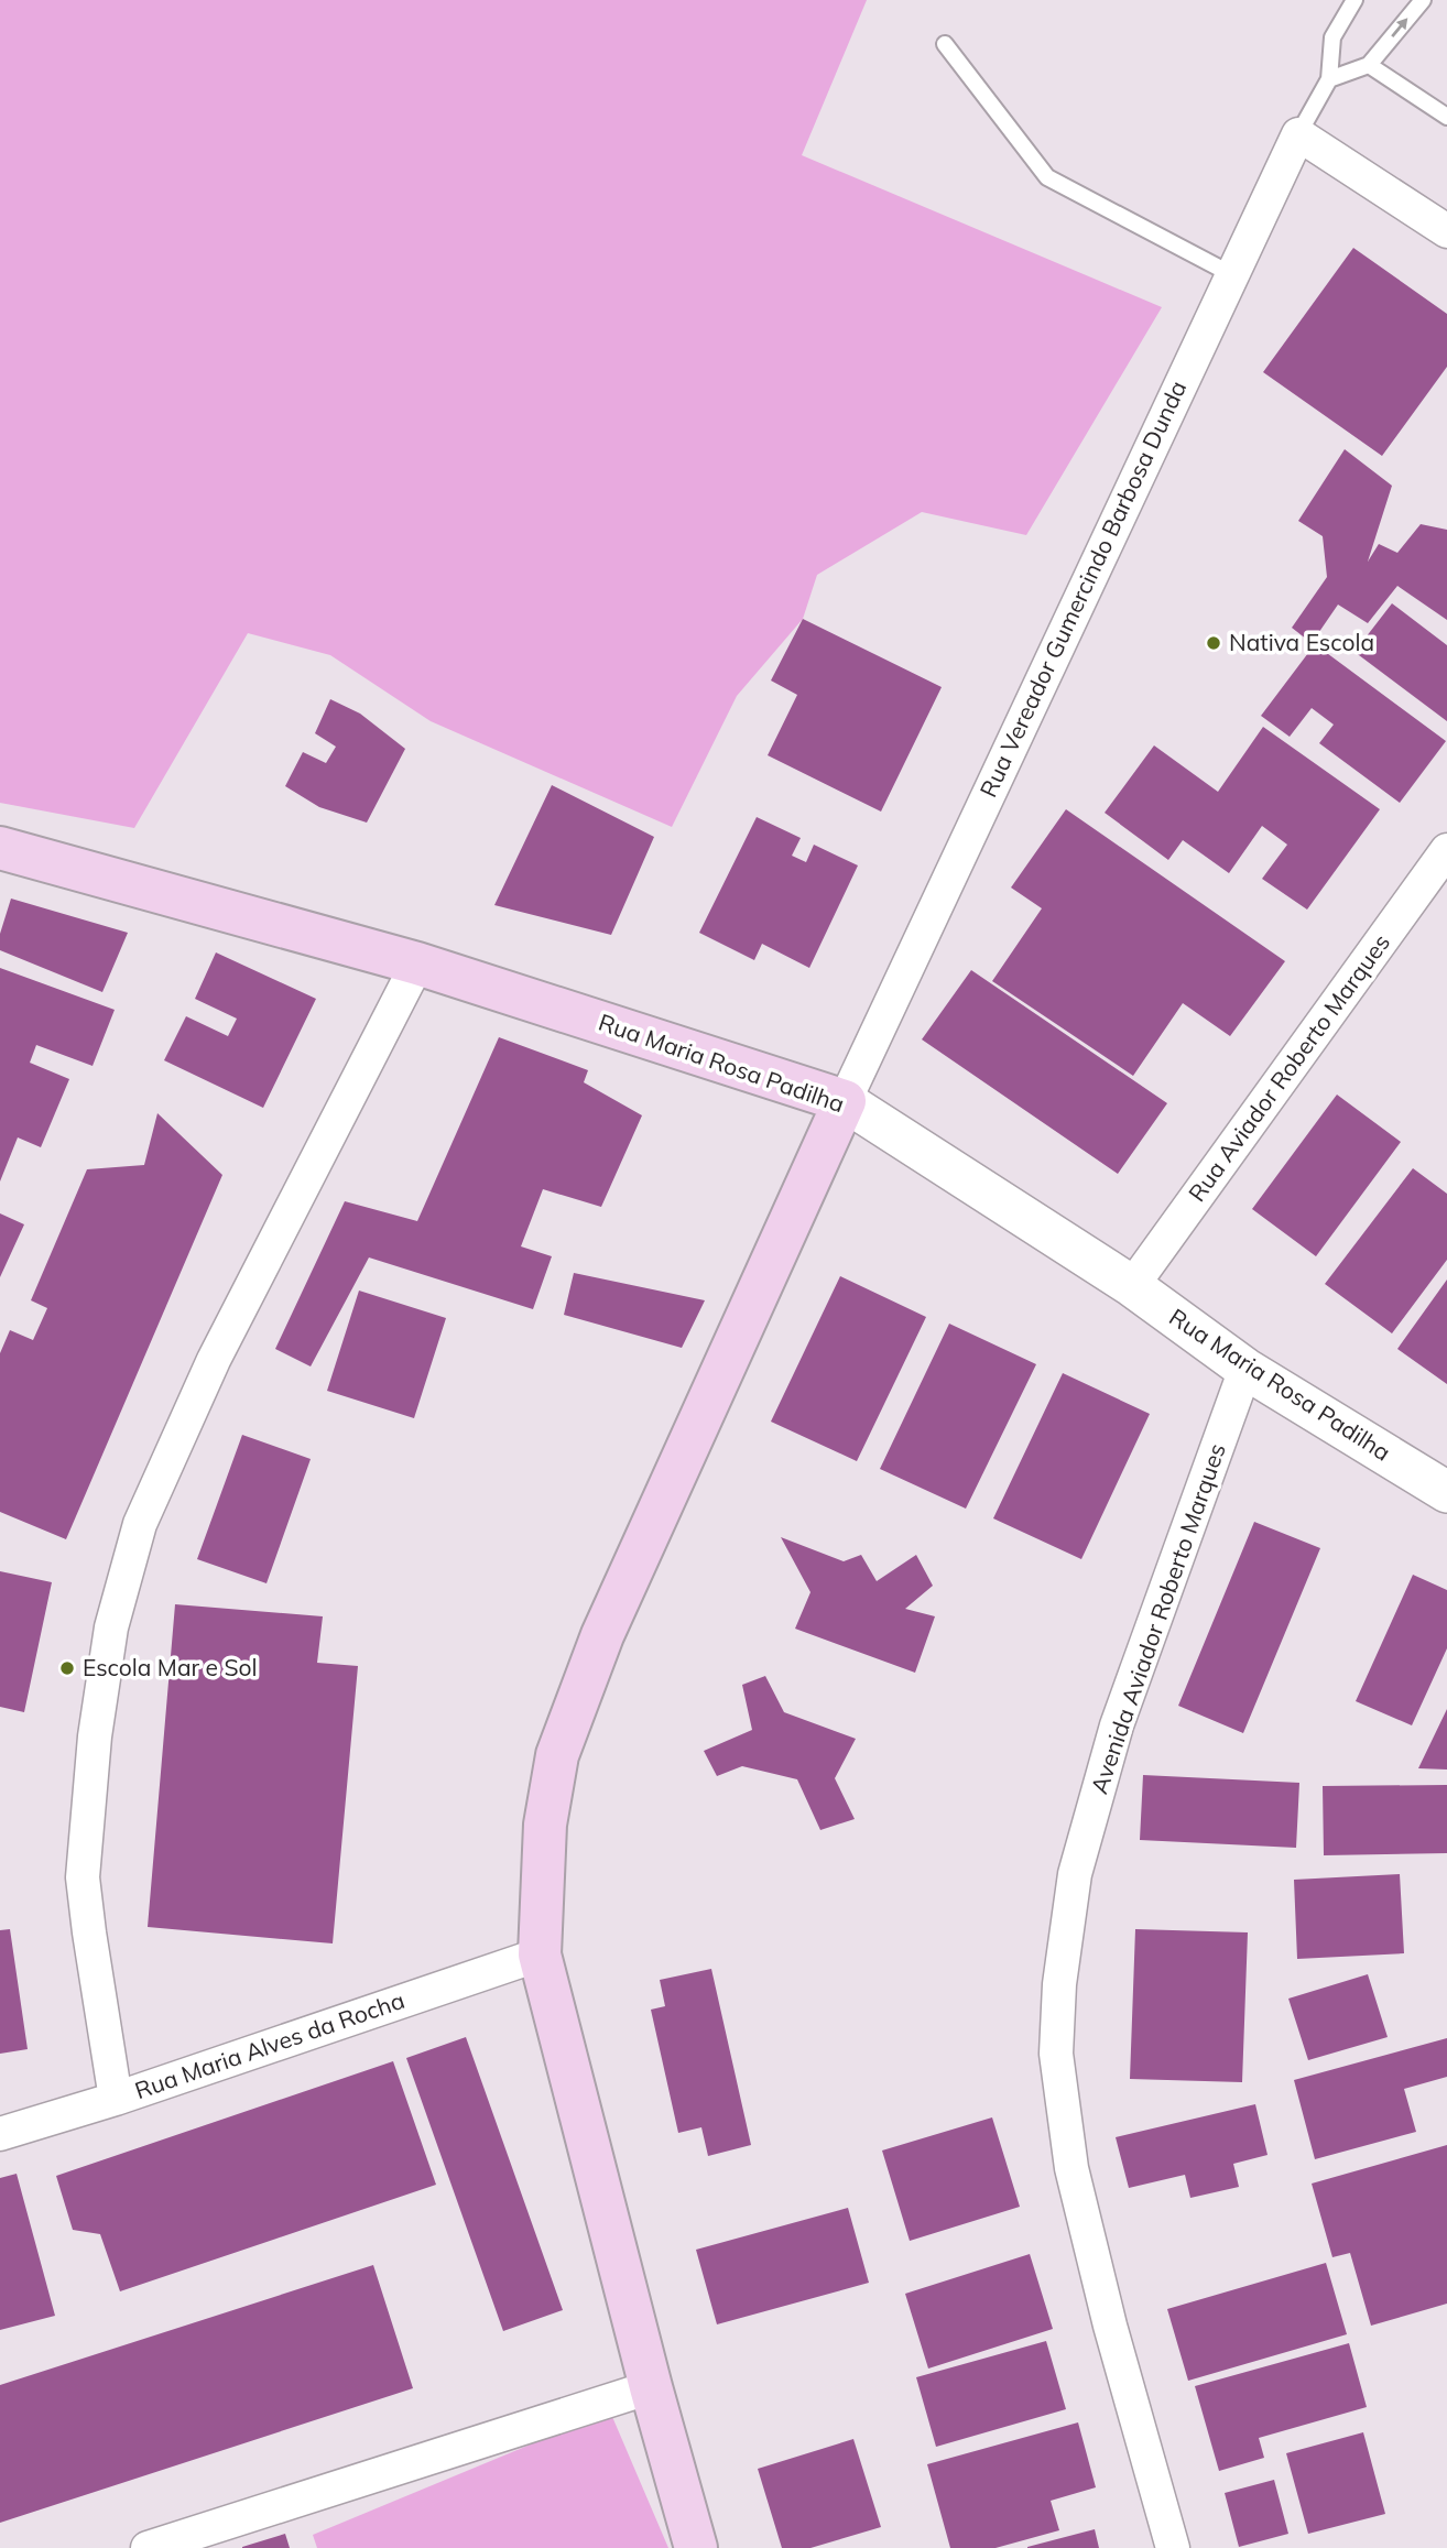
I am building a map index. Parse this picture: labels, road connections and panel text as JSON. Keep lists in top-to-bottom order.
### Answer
{
  "streets": {
    "main road": ["Rua Maria Rosa Padilha"],
    "street": [
      "Rua Vereador Gumercindo Barbosa Dunda",
      "Rua Aviador Roberto Marques",
      "Avenida Aviador Roberto Marques",
      "Rua Maria Alves da Rocha"
    ]
  },
  "crossings": [
    ["Rua Vereador Gumercindo Barbosa Dunda", "Rua Maria Rosa Padilha"],
    ["Rua Maria Rosa Padilha", "Rua Aviador Roberto Marques"],
    ["Rua Maria Rosa Padilha", "Avenida Aviador Roberto Marques"]
  ],
  "places": ["Nativa Escola", "Escola Mar e Sol"]
}
